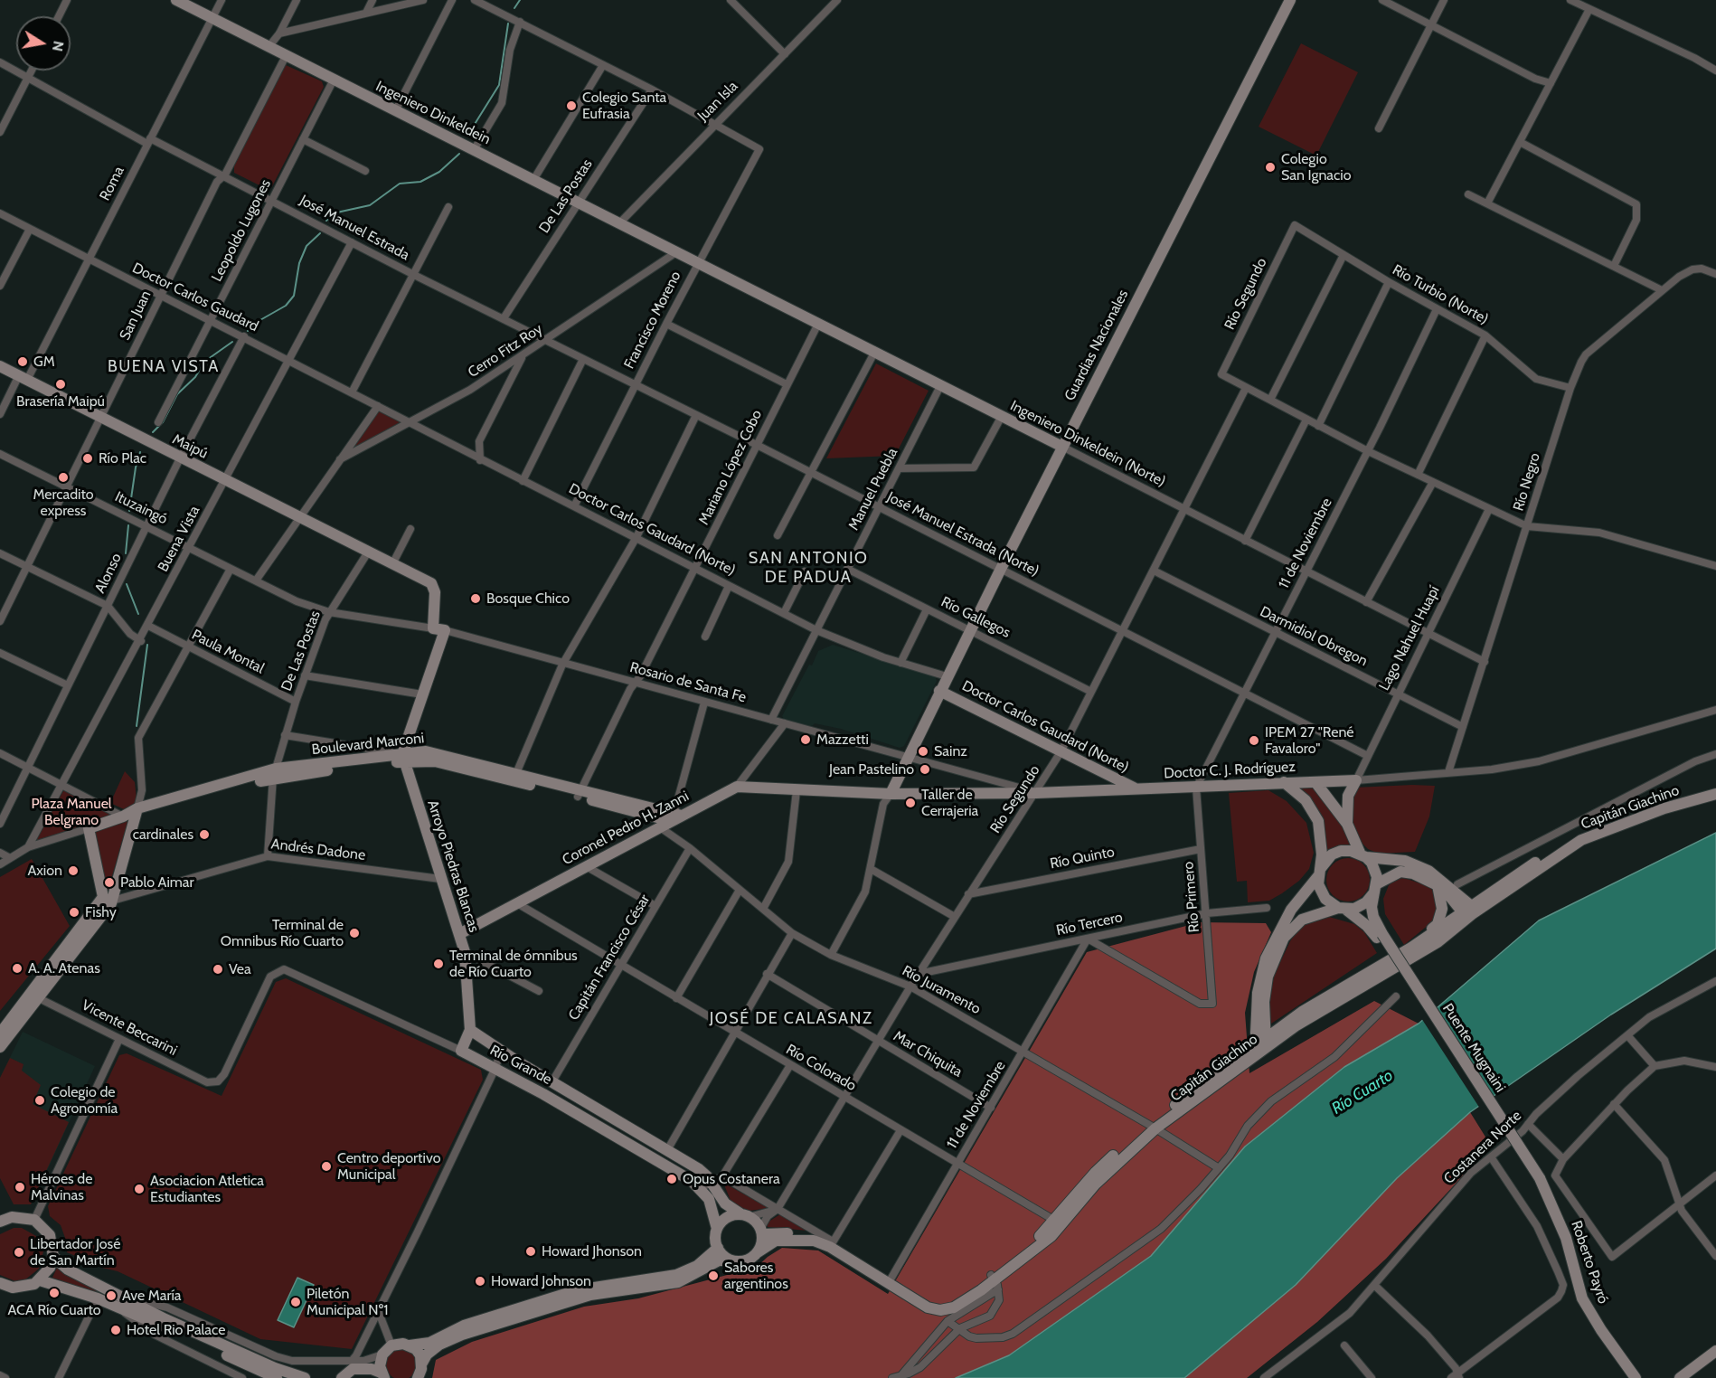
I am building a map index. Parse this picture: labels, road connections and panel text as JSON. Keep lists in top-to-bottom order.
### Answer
{
  "streets": {
    "main road": [
      "Ingeniero Dinkeldein",
      "Guardias Nacionales",
      "Ingeniero Dinkeldein (Norte)",
      "Maipú",
      "Doctor Carlos Gaudard (Norte)",
      "Rosario de Santa Fe",
      "Boulevard Marconi",
      "Doctor C. J. Rodríguez",
      "Capitán Giachino",
      "Coronel Pedro H. Zanni",
      "Arroyo Piedras Blancas",
      "Puente Mugnaini",
      "Río Grande",
      "Roberto Payró"
    ],
    "street": [
      "Juan Isla",
      "Roma",
      "De Las Postas",
      "José Manuel Estrada",
      "Leopoldo Lugones",
      "Río Segundo",
      "Río Turbio (Norte)",
      "Doctor Carlos Gaudard",
      "San Juan",
      "Francisco Moreno",
      "Cerro Fitz Roy",
      "Mariano López Cobo",
      "Río Negro",
      "Manuel Puebla",
      "Ituzaingó",
      "José Manuel Estrada (Norte)",
      "Buena Vista",
      "11 de Noviembre",
      "Alonso",
      "Río Gallegos",
      "Darmidiol Obregon",
      "Lago Nahuel Huapí",
      "Paula Montal",
      "Andrés Dadone",
      "Río Quinto",
      "Río Primero",
      "Río Tercero",
      "Capitán Francisco César",
      "Río Juramento",
      "Vicente Beccarini",
      "Mar Chiquita",
      "Río Colorado",
      "Costanera Norte"
    ]
  },
  "crossings": [
    ["Juan Isla", "Ingeniero Dinkeldein"],
    ["Juan Isla", "Francisco Moreno"],
    ["Ingeniero Dinkeldein", "Roma"],
    ["Ingeniero Dinkeldein", "De Las Postas"],
    ["Ingeniero Dinkeldein", "Leopoldo Lugones"],
    ["Ingeniero Dinkeldein", "San Juan"],
    ["Ingeniero Dinkeldein", "Cerro Fitz Roy"],
    ["Ingeniero Dinkeldein", "Ingeniero Dinkeldein (Norte)"],
    ["Roma", "José Manuel Estrada"],
    ["Roma", "Doctor Carlos Gaudard"],
    ["Roma", "Maipú"],
    ["De Las Postas", "José Manuel Estrada"],
    ["De Las Postas", "Maipú"],
    ["De Las Postas", "Ituzaingó"],
    ["De Las Postas", "Paula Montal"],
    ["De Las Postas", "Rosario de Santa Fe"],
    ["De Las Postas", "Boulevard Marconi"],
    ["De Las Postas", "Andrés Dadone"],
    ["José Manuel Estrada", "Leopoldo Lugones"],
    ["José Manuel Estrada", "San Juan"],
    ["José Manuel Estrada", "Cerro Fitz Roy"],
    ["José Manuel Estrada", "José Manuel Estrada (Norte)"],
    ["José Manuel Estrada", "Buena Vista"],
    ["Leopoldo Lugones", "Doctor Carlos Gaudard"],
    ["Río Segundo", "Río Turbio (Norte)"],
    ["Río Segundo", "Ingeniero Dinkeldein (Norte)"],
    ["Río Segundo", "Doctor Carlos Gaudard (Norte)"],
    ["Río Segundo", "José Manuel Estrada (Norte)"],
    ["Río Segundo", "Río Gallegos"],
    ["Río Segundo", "Darmidiol Obregon"],
    ["Río Segundo", "Rosario de Santa Fe"],
    ["Río Segundo", "Doctor C. J. Rodríguez"],
    ["Río Segundo", "Río Quinto"],
    ["Río Segundo", "Río Tercero"],
    ["Río Segundo", "Río Juramento"],
    ["Río Segundo", "Mar Chiquita"],
    ["Río Segundo", "Río Grande"],
    ["Río Segundo", "Río Colorado"],
    ["Río Turbio (Norte)", "Río Negro"],
    ["Río Turbio (Norte)", "11 de Noviembre"],
    ["Doctor Carlos Gaudard", "San Juan"],
    ["Doctor Carlos Gaudard", "Cerro Fitz Roy"],
    ["Doctor Carlos Gaudard", "Doctor Carlos Gaudard (Norte)"],
    ["Doctor Carlos Gaudard", "Buena Vista"],
    ["Doctor Carlos Gaudard", "Alonso"],
    ["San Juan", "Maipú"],
    ["San Juan", "Ituzaingó"],
    ["Francisco Moreno", "Ingeniero Dinkeldein (Norte)"],
    ["Francisco Moreno", "Doctor Carlos Gaudard (Norte)"],
    ["Francisco Moreno", "José Manuel Estrada (Norte)"],
    ["Guardias Nacionales", "Ingeniero Dinkeldein (Norte)"],
    ["Guardias Nacionales", "Doctor Carlos Gaudard (Norte)"],
    ["Guardias Nacionales", "José Manuel Estrada (Norte)"],
    ["Guardias Nacionales", "Río Gallegos"],
    ["Guardias Nacionales", "Rosario de Santa Fe"],
    ["Guardias Nacionales", "Doctor C. J. Rodríguez"],
    ["Cerro Fitz Roy", "Ingeniero Dinkeldein (Norte)"],
    ["Cerro Fitz Roy", "Doctor Carlos Gaudard (Norte)"],
    ["Cerro Fitz Roy", "José Manuel Estrada (Norte)"],
    ["Ingeniero Dinkeldein (Norte)", "Mariano López Cobo"],
    ["Ingeniero Dinkeldein (Norte)", "Río Negro"],
    ["Ingeniero Dinkeldein (Norte)", "Manuel Puebla"],
    ["Ingeniero Dinkeldein (Norte)", "11 de Noviembre"],
    ["Ingeniero Dinkeldein (Norte)", "Lago Nahuel Huapí"],
    ["Maipú", "Buena Vista"],
    ["Maipú", "Alonso"],
    ["Maipú", "Rosario de Santa Fe"],
    ["Mariano López Cobo", "Doctor Carlos Gaudard (Norte)"],
    ["Mariano López Cobo", "José Manuel Estrada (Norte)"],
    ["Mariano López Cobo", "Rosario de Santa Fe"],
    ["Mariano López Cobo", "Boulevard Marconi"],
    ["Río Negro", "Darmidiol Obregon"],
    ["Río Negro", "Doctor C. J. Rodríguez"],
    ["Manuel Puebla", "Doctor Carlos Gaudard (Norte)"],
    ["Manuel Puebla", "José Manuel Estrada (Norte)"],
    ["Manuel Puebla", "Río Gallegos"],
    ["Manuel Puebla", "Rosario de Santa Fe"],
    ["Ituzaingó", "Buena Vista"],
    ["Ituzaingó", "Alonso"],
    ["Ituzaingó", "Rosario de Santa Fe"],
    ["Doctor Carlos Gaudard (Norte)", "Doctor C. J. Rodríguez"],
    ["José Manuel Estrada (Norte)", "11 de Noviembre"],
    ["José Manuel Estrada (Norte)", "Lago Nahuel Huapí"],
    ["Buena Vista", "Paula Montal"],
    ["Buena Vista", "Boulevard Marconi"],
    ["11 de Noviembre", "Darmidiol Obregon"],
    ["11 de Noviembre", "Doctor C. J. Rodríguez"],
    ["11 de Noviembre", "Capitán Giachino"],
    ["11 de Noviembre", "Río Primero"],
    ["11 de Noviembre", "Río Tercero"],
    ["11 de Noviembre", "Río Juramento"],
    ["11 de Noviembre", "Mar Chiquita"],
    ["11 de Noviembre", "Río Colorado"],
    ["Darmidiol Obregon", "Lago Nahuel Huapí"],
    ["Lago Nahuel Huapí", "Doctor C. J. Rodríguez"],
    ["Rosario de Santa Fe", "Doctor C. J. Rodríguez"],
    ["Rosario de Santa Fe", "Coronel Pedro H. Zanni"],
    ["Boulevard Marconi", "Coronel Pedro H. Zanni"],
    ["Boulevard Marconi", "Arroyo Piedras Blancas"],
    ["Doctor C. J. Rodríguez", "Coronel Pedro H. Zanni"],
    ["Doctor C. J. Rodríguez", "Río Primero"],
    ["Capitán Giachino", "Río Juramento"],
    ["Capitán Giachino", "Río Colorado"],
    ["Coronel Pedro H. Zanni", "Arroyo Piedras Blancas"],
    ["Coronel Pedro H. Zanni", "Río Juramento"],
    ["Coronel Pedro H. Zanni", "Río Colorado"],
    ["Andrés Dadone", "Arroyo Piedras Blancas"],
    ["Río Quinto", "Río Primero"],
    ["Arroyo Piedras Blancas", "Río Grande"],
    ["Río Primero", "Río Tercero"],
    ["Capitán Francisco César", "Río Juramento"],
    ["Capitán Francisco César", "Río Grande"],
    ["Capitán Francisco César", "Río Colorado"],
    ["Vicente Beccarini", "Río Grande"],
    ["Puente Mugnaini", "Roberto Payró"]
  ],
  "districts": ["BUENA VISTA", "SAN ANTONIO DE PADUA", "JOSÉ DE CALASANZ"],
  "water": ["Río Cuarto"],
  "parks": ["Plaza Manuel Belgrano"],
  "places": [
    "Colegio Santa Eufrasia",
    "Colegio San Ignacio",
    "GM",
    "Brasería Maipú",
    "Río Plac",
    "Mercadito express",
    "Bosque Chico",
    "Mazzetti",
    "IPEM 27 \"René Favaloro\"",
    "Sainz",
    "Jean Pastelino",
    "Taller de Cerrajeria",
    "cardinales",
    "Axion",
    "Pablo Aimar",
    "Fishy",
    "Terminal de Omnibus Río Cuarto",
    "Terminal de ómnibus de Río Cuarto",
    "A. A. Atenas",
    "Vea",
    "Colegio de Agronomía",
    "Centro deportivo Municipal",
    "Opus Costanera",
    "Héroes de Malvinas",
    "Asociacion Atletica Estudiantes",
    "Howard Jhonson",
    "Libertador José de San Martín",
    "Sabores argentinos",
    "Howard Johnson",
    "ACA Río Cuarto",
    "Ave María",
    "Piletón Municipal Nº1",
    "Hotel Rio Palace"
  ],
  "north": "right"
}
